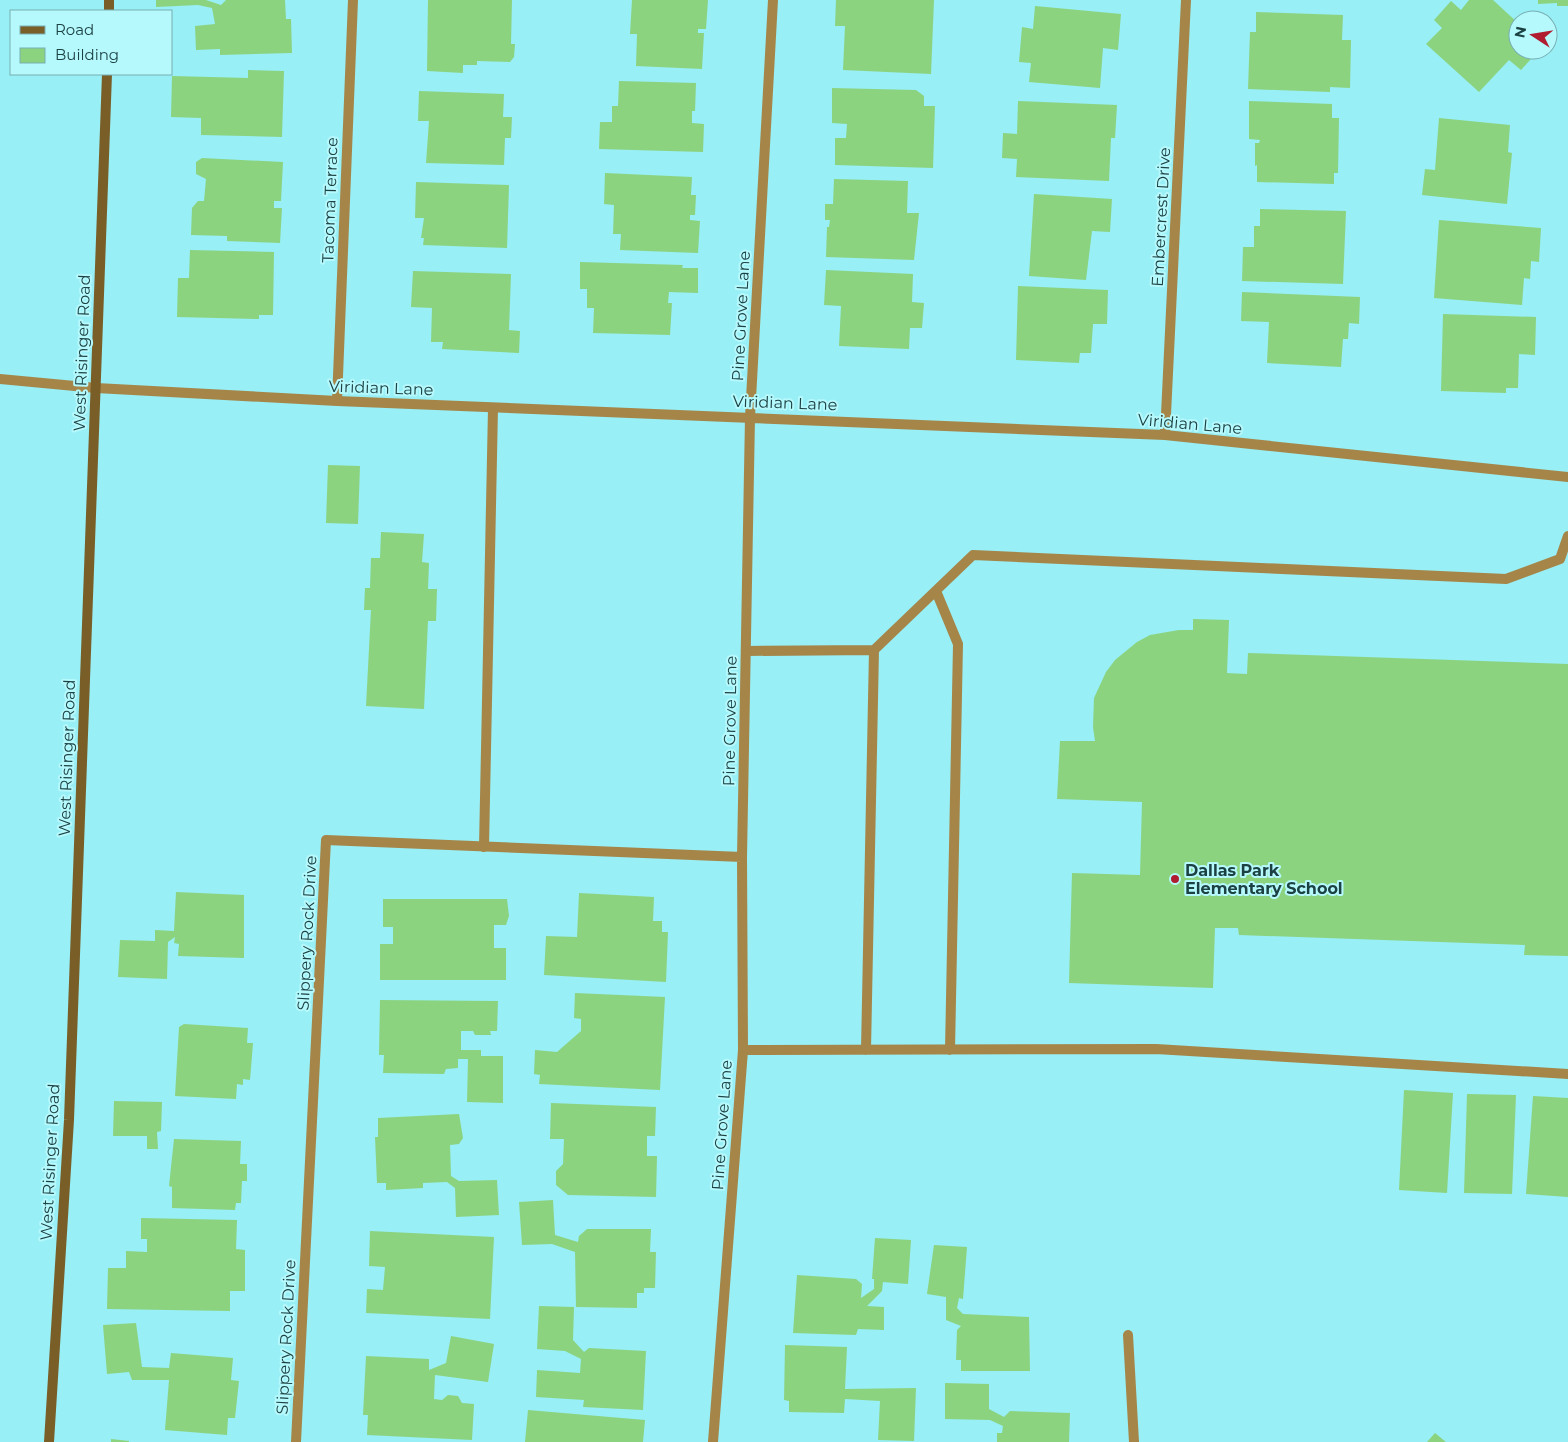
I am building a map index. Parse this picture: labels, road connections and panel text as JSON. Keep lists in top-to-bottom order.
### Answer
{
  "streets": {
    "main road": ["West Risinger Road"],
    "street": [
      "Tacoma Terrace",
      "Embercrest Drive",
      "Pine Grove Lane",
      "Viridian Lane",
      "Slippery Rock Drive"
    ]
  },
  "crossings": [
    ["Tacoma Terrace", "Viridian Lane"],
    ["Embercrest Drive", "Viridian Lane"],
    ["Pine Grove Lane", "Viridian Lane"],
    ["Pine Grove Lane", "Slippery Rock Drive"],
    ["West Risinger Road", "Viridian Lane"]
  ],
  "places": ["Dallas Park Elementary School"],
  "legend": ["Road", "Building"],
  "north": "left"
}
